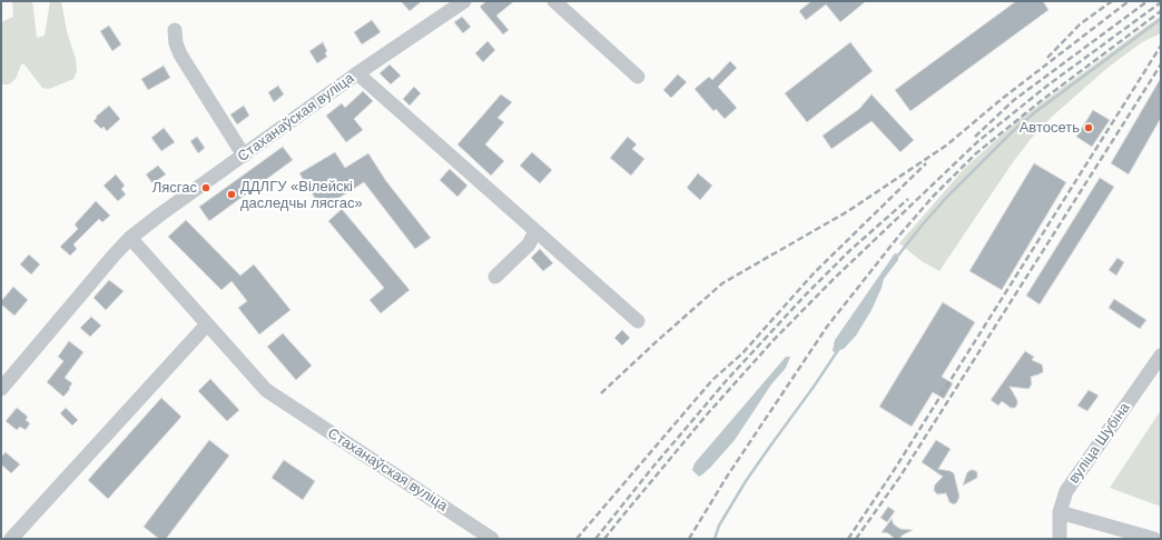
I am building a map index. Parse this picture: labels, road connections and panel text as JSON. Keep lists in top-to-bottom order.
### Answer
{
  "streets": {
    "street": ["Стаханаўская вуліца", "вуліца Шубіна"]
  },
  "places": ["Автосеть", "Лясгас", "ДДЛГУ «Вілейскі даследчы лясгас»"]
}
